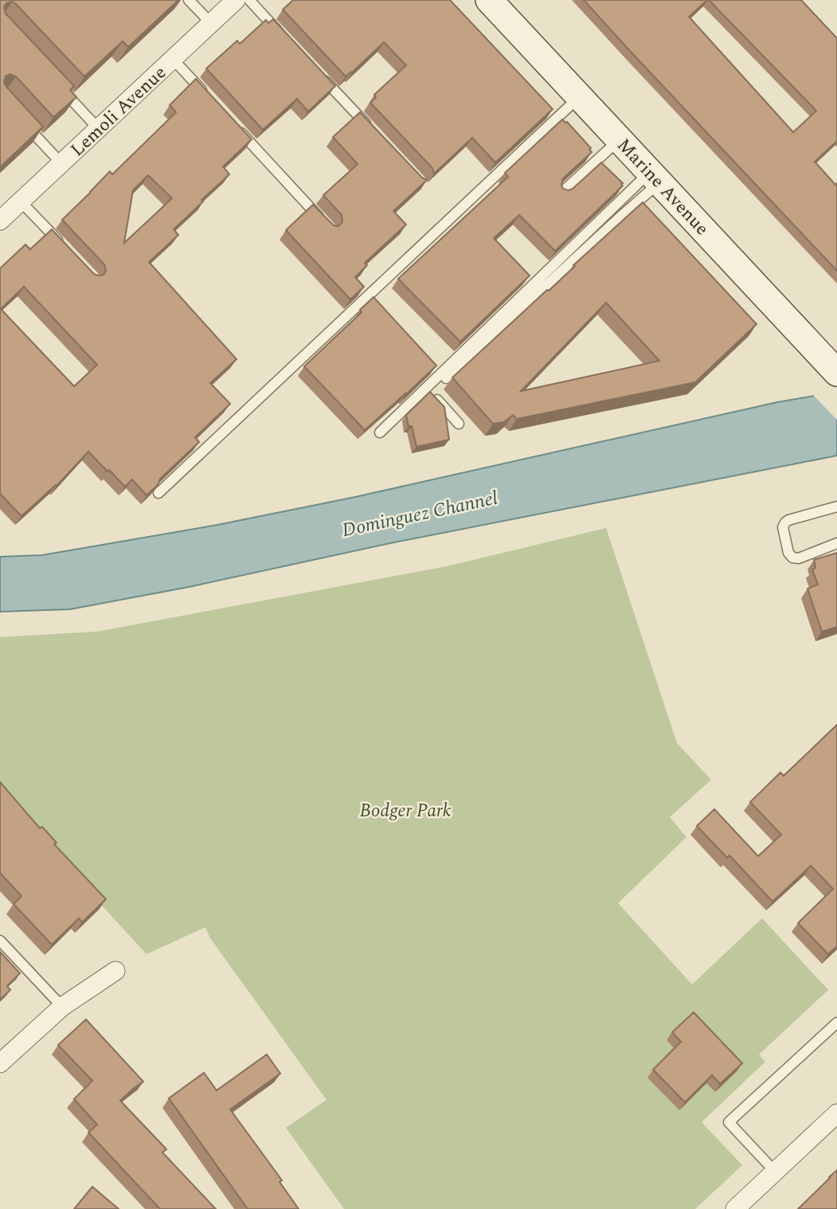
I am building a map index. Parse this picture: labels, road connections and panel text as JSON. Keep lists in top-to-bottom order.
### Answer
{
  "streets": {
    "main road": ["Marine Avenue"],
    "street": ["Lemoli Avenue"]
  },
  "water": ["Dominguez Channel"],
  "parks": ["Bodger Park"]
}
